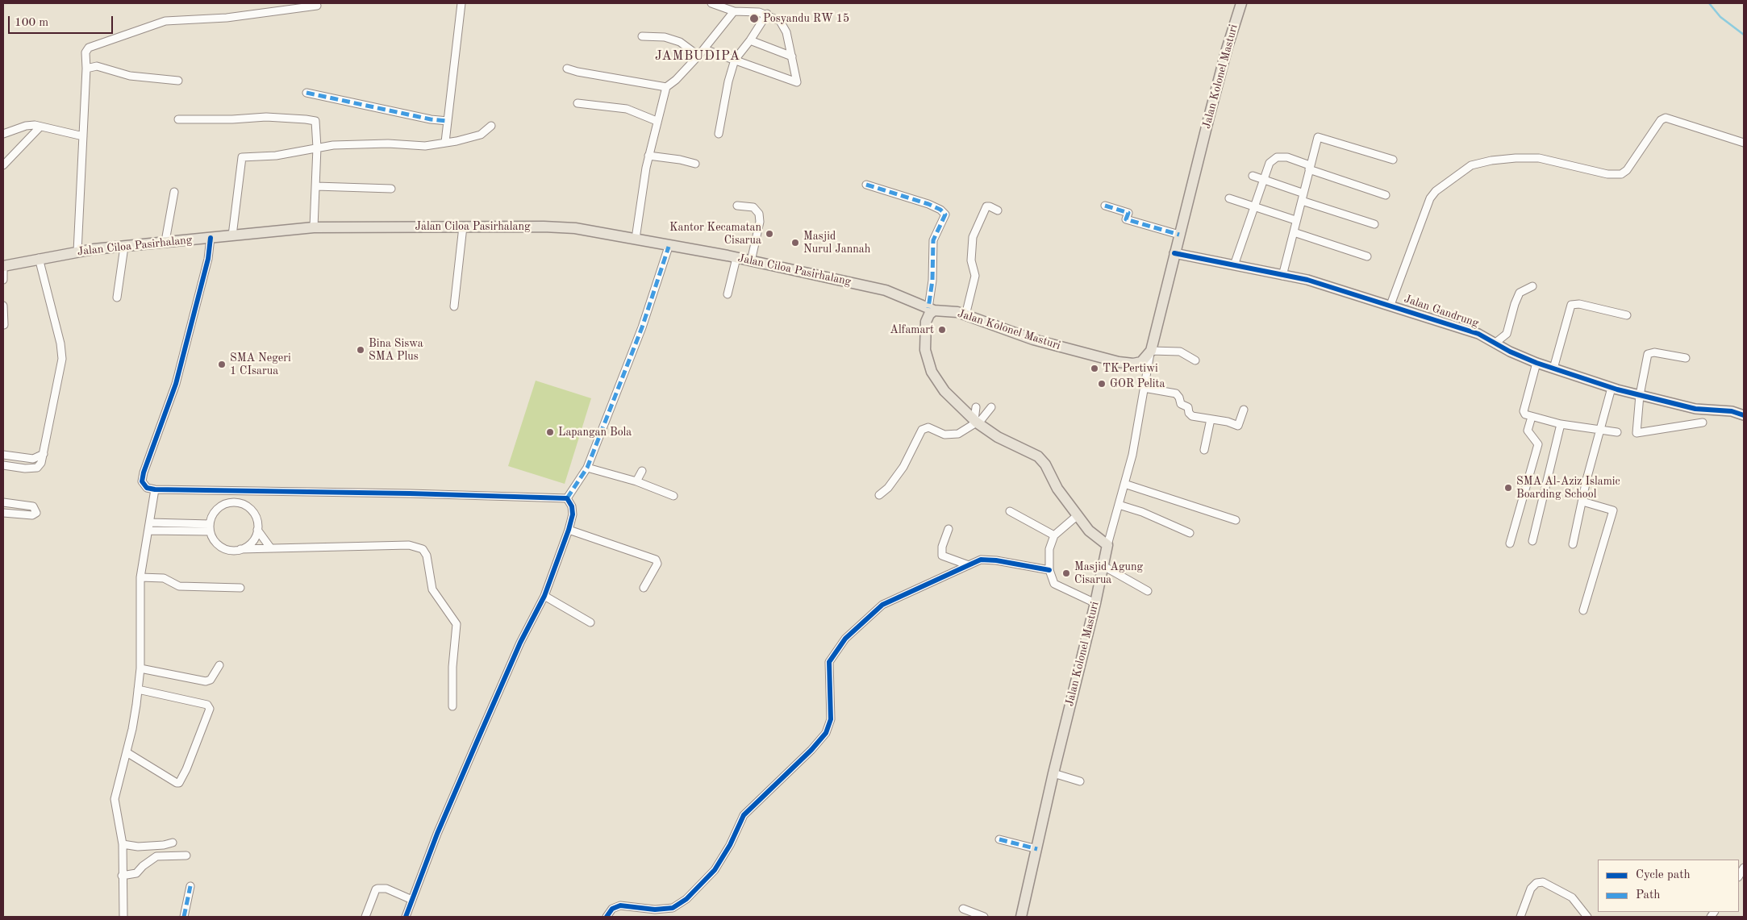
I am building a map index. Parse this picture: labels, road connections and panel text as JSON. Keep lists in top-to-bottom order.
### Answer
{
  "streets": {
    "main road": ["Jalan Kolonel Masturi", "Jalan Ciloa Pasirhalang"],
    "street": ["Jalan Gandrung"]
  },
  "crossings": [
    ["Jalan Kolonel Masturi", "Jalan Ciloa Pasirhalang"],
    ["Jalan Kolonel Masturi", "Jalan Gandrung"]
  ],
  "districts": ["JAMBUDIPA"],
  "places": [
    "Posyandu RW 15",
    "Kantor Kecamatan Cisarua",
    "Masjid Nurul Jannah",
    "Alfamart",
    "Bina Siswa SMA Plus",
    "SMA Negeri 1 CIsarua",
    "TK Pertiwi",
    "GOR Pelita",
    "Lapangan Bola",
    "SMA Al-Aziz Islamic Boarding School",
    "Masjid Agung Cisarua"
  ],
  "legend": ["Cycle path", "Path"],
  "scale_bar": "100 m"
}
